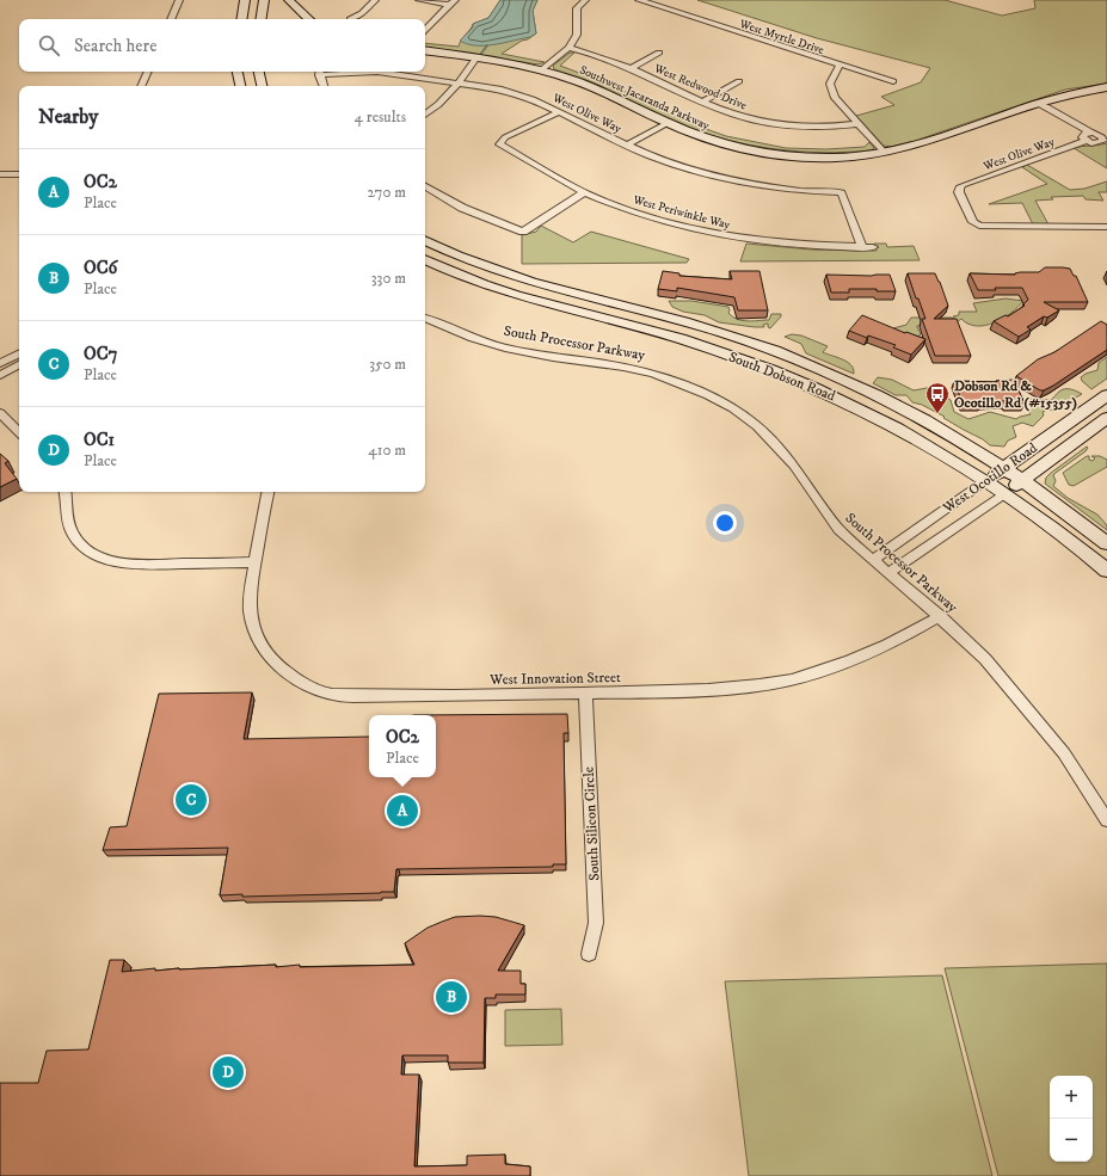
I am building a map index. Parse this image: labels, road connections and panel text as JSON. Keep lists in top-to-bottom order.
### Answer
{
  "streets": {
    "main road": ["Southwest Jacaranda Parkway", "South Dobson Road", "West Ocotillo Road"],
    "street": [
      "West Myrtle Drive",
      "West Redwood Drive",
      "West Olive Way",
      "West Periwinkle Way",
      "South Processor Parkway",
      "West Innovation Street",
      "South Silicon Circle"
    ]
  },
  "crossings": [
    ["West Olive Way", "West Periwinkle Way"],
    ["South Processor Parkway", "West Ocotillo Road"],
    ["South Processor Parkway", "West Innovation Street"],
    ["South Dobson Road", "West Ocotillo Road"],
    ["West Innovation Street", "South Silicon Circle"]
  ],
  "places": {
    "bus stop": ["Dobson Rd & Ocotillo Rd (#15355)"]
  },
  "page": {
    "search": "Search here",
    "heading": ["Nearby", "4 results"],
    "list": [
      {
        "mark": "A",
        "name": "OC2",
        "note": "Place",
        "value": "270 m"
      },
      {
        "mark": "B",
        "name": "OC6",
        "note": "Place",
        "value": "330 m"
      },
      {
        "mark": "C",
        "name": "OC7",
        "note": "Place",
        "value": "350 m"
      },
      {
        "mark": "D",
        "name": "OC1",
        "note": "Place",
        "value": "410 m"
      }
    ],
    "popup": ["OC2", "Place"],
    "pins": [
      "C",
      "A",
      "B",
      "D"
    ],
    "map_buttons": ["+", "−"]
  }
}
